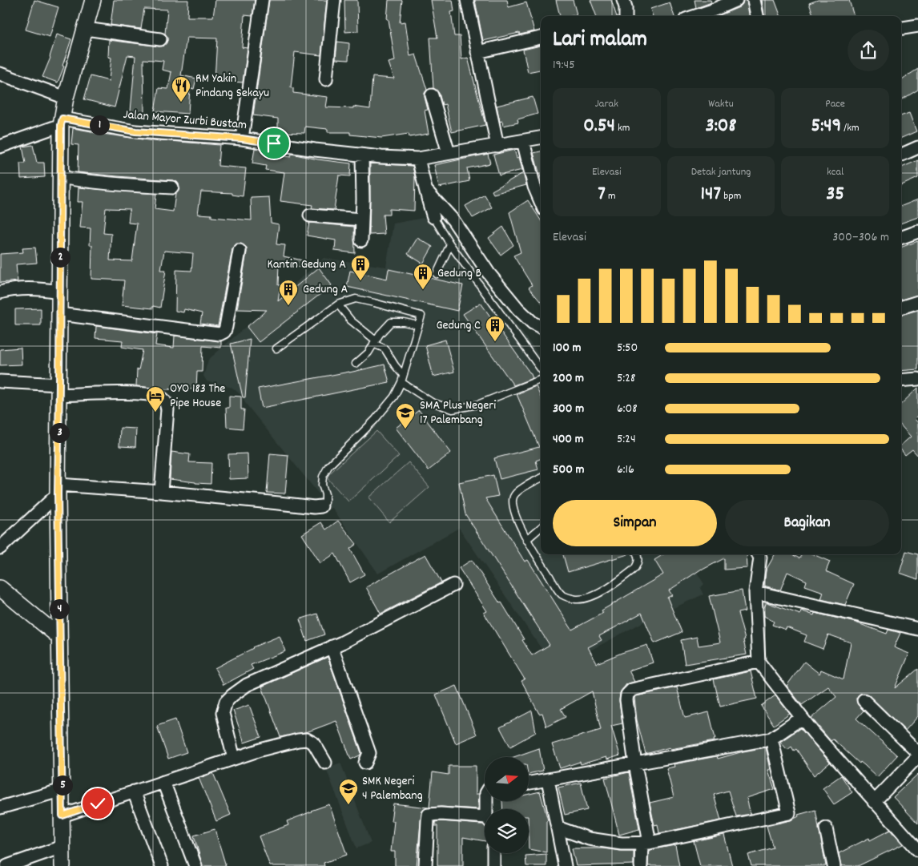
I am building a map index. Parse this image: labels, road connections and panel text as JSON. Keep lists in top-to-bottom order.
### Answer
{
  "streets": {
    "street": ["Jalan Mayor Zurbi Bustam"]
  },
  "places": {
    "restaurant": ["RM Yakin Pindang Sekayu"],
    "building": [
      "Kantin Gedung A",
      "Gedung B",
      "Gedung A",
      "Gedung C"
    ],
    "hotel": ["OYO 183 The Pipe House"],
    "school or university": ["SMA Plus Negeri 17 Palembang", "SMK Negeri 4 Palembang"]
  },
  "north": "right",
  "page": {
    "heading": ["Lari malam", "19:45"],
    "stats": [
      ["Jarak", "0.54 km"],
      ["Waktu", "3:08"],
      ["Pace", "5:49 /km"],
      ["Elevasi", "7 m"],
      ["Detak jantung", "147 bpm"],
      ["kcal", "35"]
    ],
    "pins": [
      "1",
      "2",
      "3",
      "4",
      "5"
    ],
    "chart": ["Elevasi", "300–306 m"],
    "list": [
      {
        "name": "100 m",
        "note": "5:50"
      },
      {
        "name": "200 m",
        "note": "5:28"
      },
      {
        "name": "300 m",
        "note": "6:08"
      },
      {
        "name": "400 m",
        "note": "5:24"
      },
      {
        "name": "500 m",
        "note": "6:16"
      }
    ],
    "buttons": ["Simpan", "Bagikan"]
  }
}
